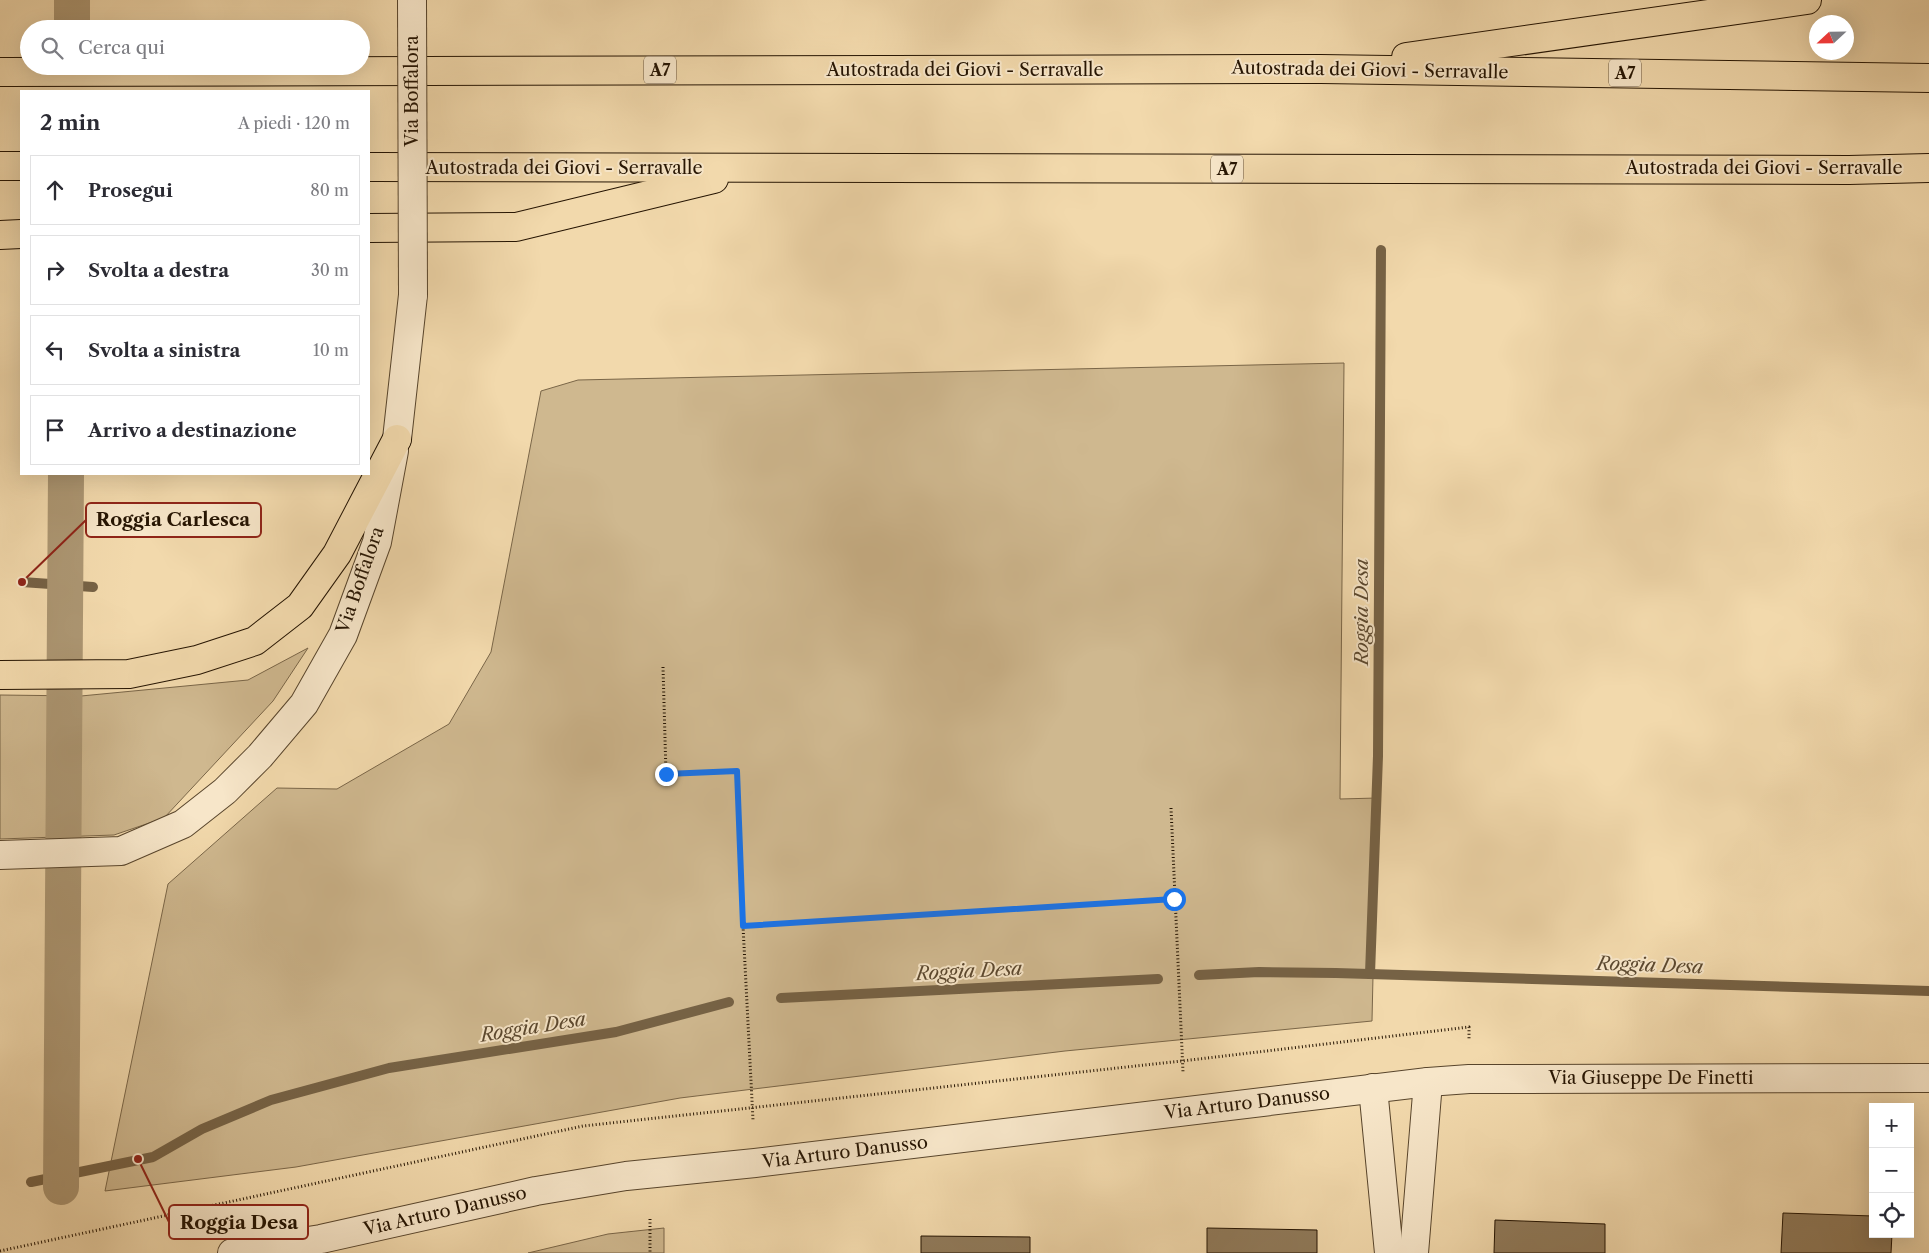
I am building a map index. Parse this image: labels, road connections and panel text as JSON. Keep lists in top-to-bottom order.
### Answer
{
  "streets": {
    "highway": ["A7", "Autostrada dei Giovi - Serravalle"],
    "street": ["Via Boffalora", "Via Giuseppe De Finetti", "Via Arturo Danusso"]
  },
  "crossings": [
    ["Via Giuseppe De Finetti", "Via Arturo Danusso"]
  ],
  "water": ["Roggia Desa"],
  "places": ["Roggia Carlesca", "Roggia Desa"],
  "north": "left",
  "page": {
    "search": "Cerca qui",
    "heading": ["2 min", "A piedi · 120 m"],
    "list": [
      ["Prosegui", "80 m"],
      ["Svolta a destra", "30 m"],
      ["Svolta a sinistra", "10 m"],
      "Arrivo a destinazione"
    ],
    "map_buttons": ["+", "−"]
  }
}
